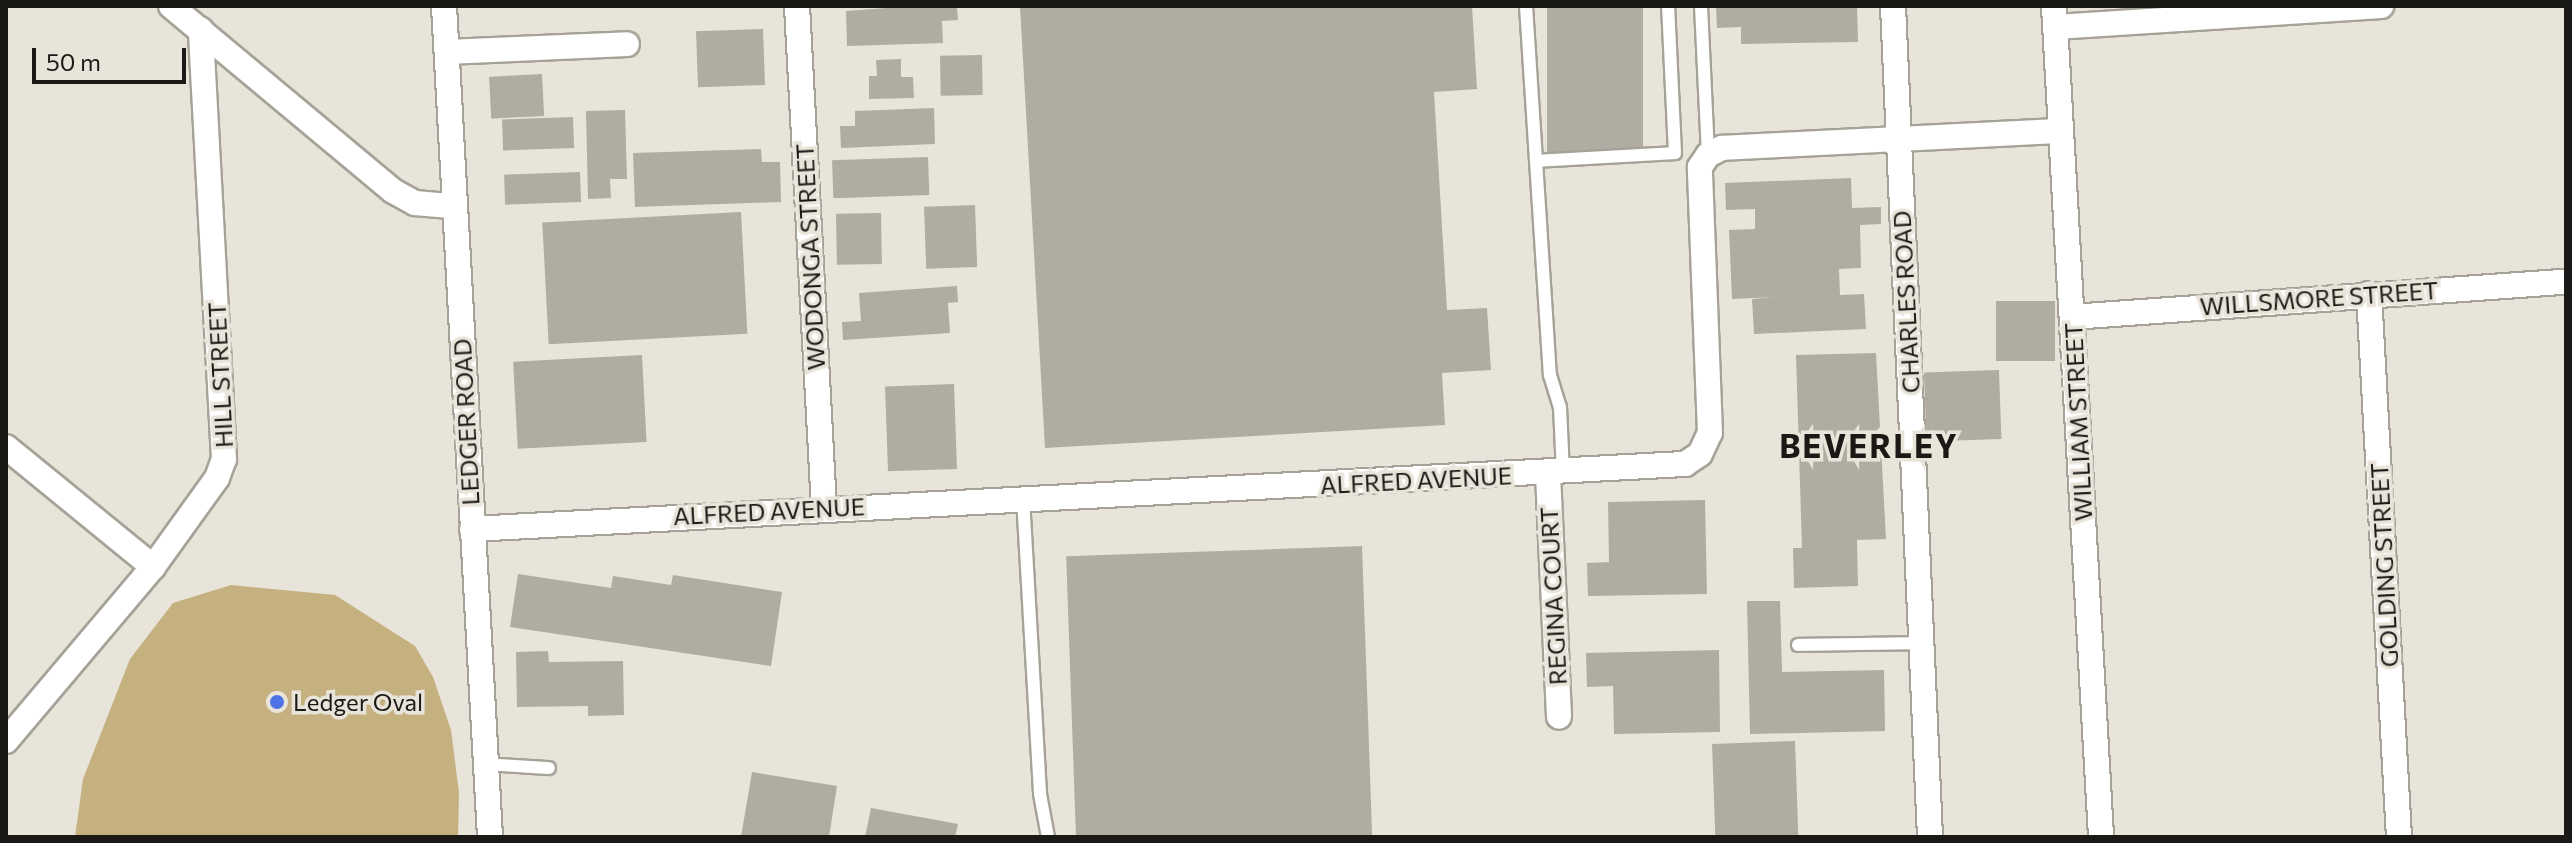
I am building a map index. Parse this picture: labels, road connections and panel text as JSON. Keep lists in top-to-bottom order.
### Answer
{
  "streets": {
    "street": [
      "WODONGA STREET",
      "WILLSMORE STREET",
      "CHARLES ROAD",
      "HILL STREET",
      "LEDGER ROAD",
      "WILLIAM STREET",
      "ALFRED AVENUE",
      "GOLDING STREET",
      "REGINA COURT"
    ]
  },
  "crossings": [
    ["WODONGA STREET", "ALFRED AVENUE"],
    ["WILLSMORE STREET", "WILLIAM STREET"],
    ["WILLSMORE STREET", "GOLDING STREET"],
    ["LEDGER ROAD", "ALFRED AVENUE"],
    ["ALFRED AVENUE", "REGINA COURT"]
  ],
  "districts": ["BEVERLEY"],
  "places": ["Ledger Oval"],
  "scale_bar": "50 m"
}
